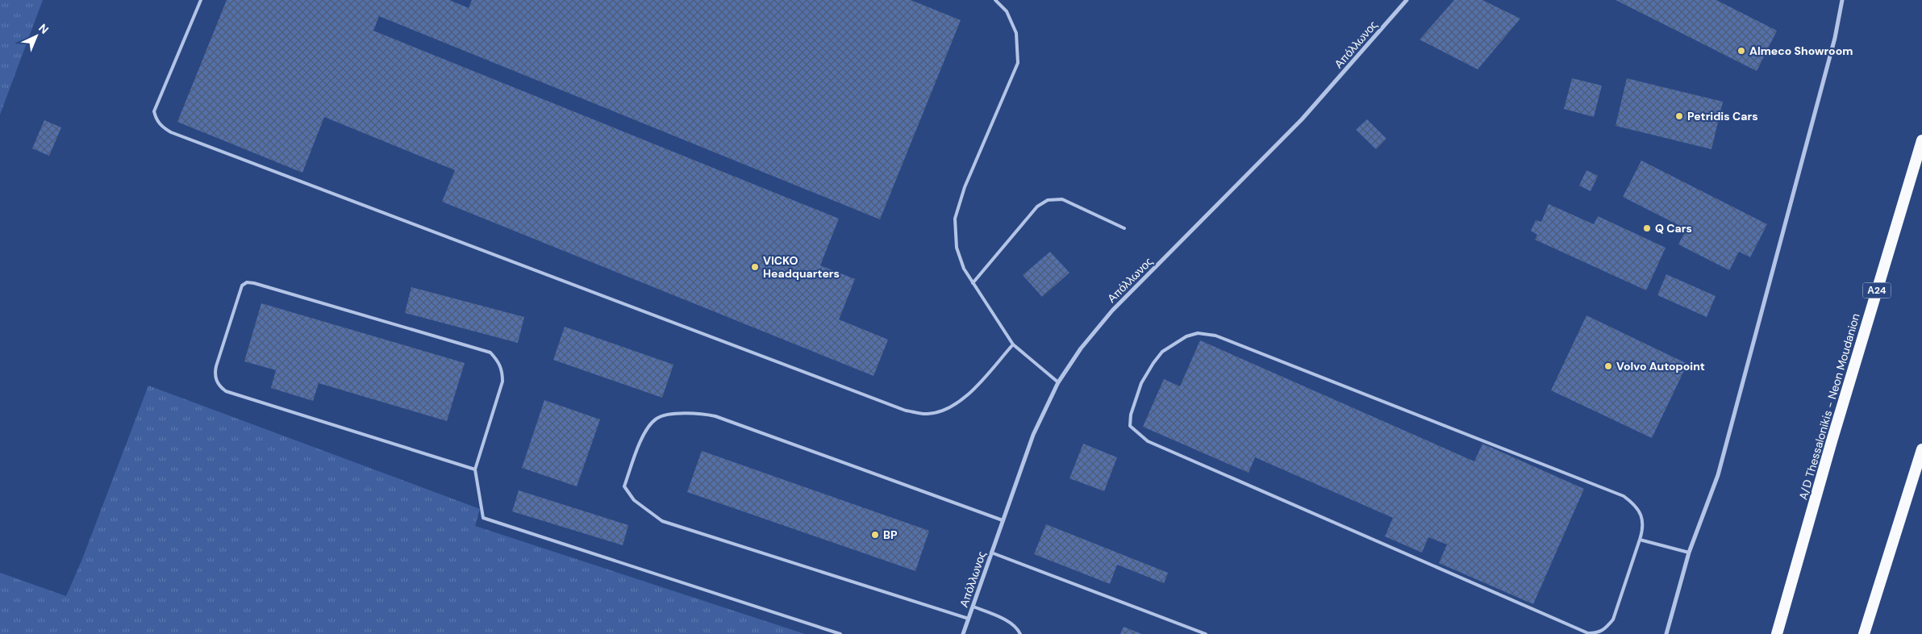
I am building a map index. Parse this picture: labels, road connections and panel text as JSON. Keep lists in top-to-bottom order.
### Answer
{
  "streets": {
    "highway": ["Α24", "A/D Thessalonikis - Neon Moudanion"],
    "street": ["Απόλλωνος"]
  },
  "places": [
    "Almeco Showroom",
    "Petridis Cars",
    "Q Cars",
    "VICKO Headquarters",
    "Volvo Autopoint",
    "BP"
  ],
  "north": "top right"
}
